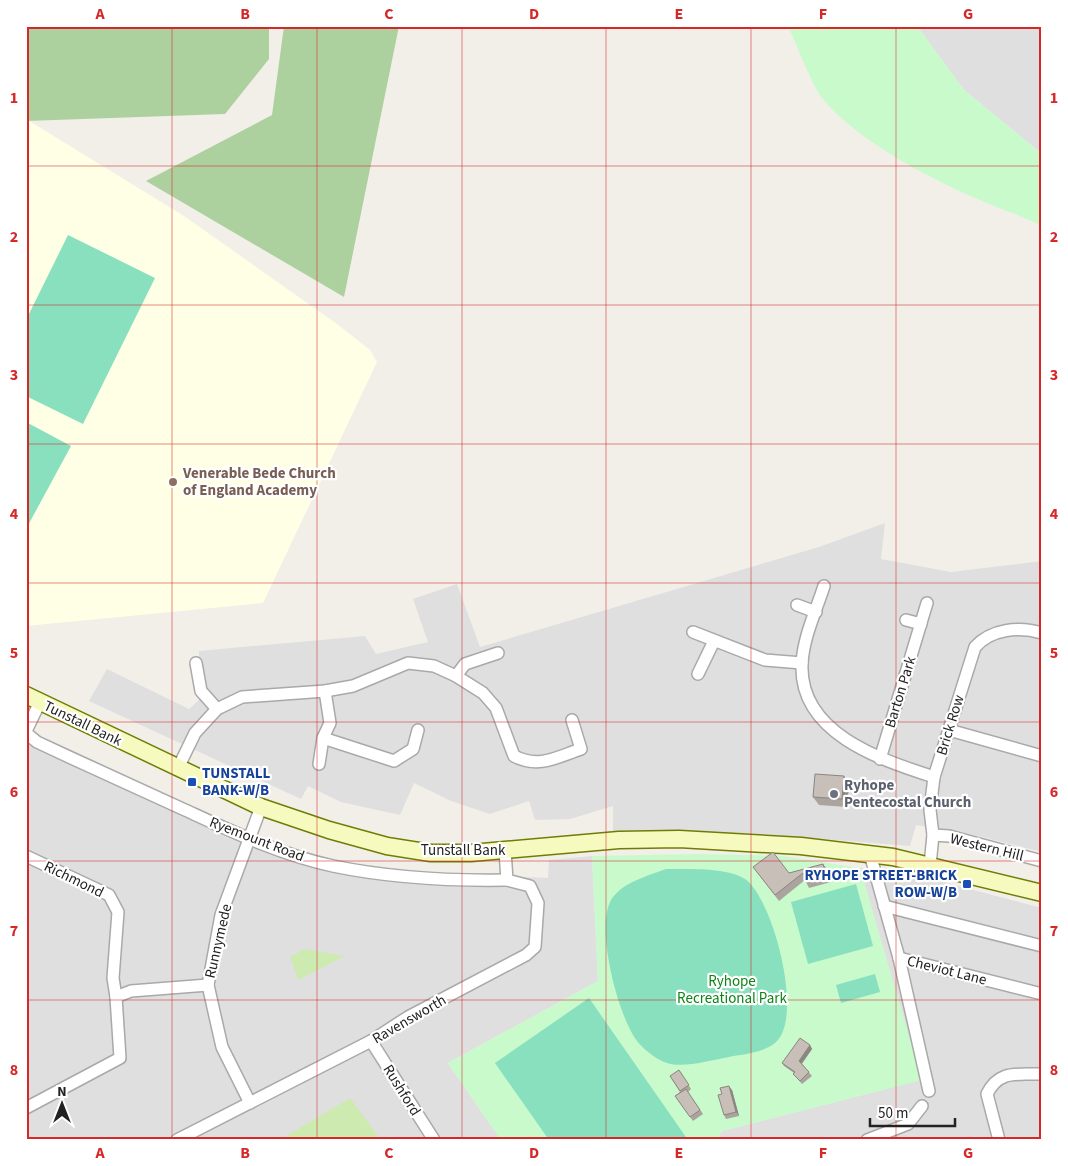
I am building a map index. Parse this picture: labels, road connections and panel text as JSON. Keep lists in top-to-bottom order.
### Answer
{
  "streets": {
    "main road": ["Tunstall Bank"],
    "street": [
      "Barton Park",
      "Brick Row",
      "Ryemount Road",
      "Western Hill",
      "Richmond",
      "Runnymede",
      "Cheviot Lane",
      "Ravensworth",
      "Rushford"
    ]
  },
  "crossings": [
    ["Tunstall Bank", "Brick Row"],
    ["Tunstall Bank", "Runnymede"],
    ["Tunstall Bank", "Cheviot Lane"],
    ["Brick Row", "Western Hill"],
    ["Ryemount Road", "Runnymede"],
    ["Ryemount Road", "Ravensworth"],
    ["Runnymede", "Ravensworth"],
    ["Ravensworth", "Rushford"]
  ],
  "parks": ["Ryhope Recreational Park"],
  "places": {
    "other": ["Venerable Bede Church of England Academy", "Ryhope Pentecostal Church"],
    "transit": ["TUNSTALL BANK-W/B", "RYHOPE STREET-BRICK ROW-W/B"]
  },
  "scale_bar": "50 m",
  "north": "top",
  "grid": {
    "columns": [
      "A",
      "B",
      "C",
      "D",
      "E",
      "F",
      "G"
    ],
    "rows": [
      "1",
      "2",
      "3",
      "4",
      "5",
      "6",
      "7",
      "8"
    ]
  }
}
